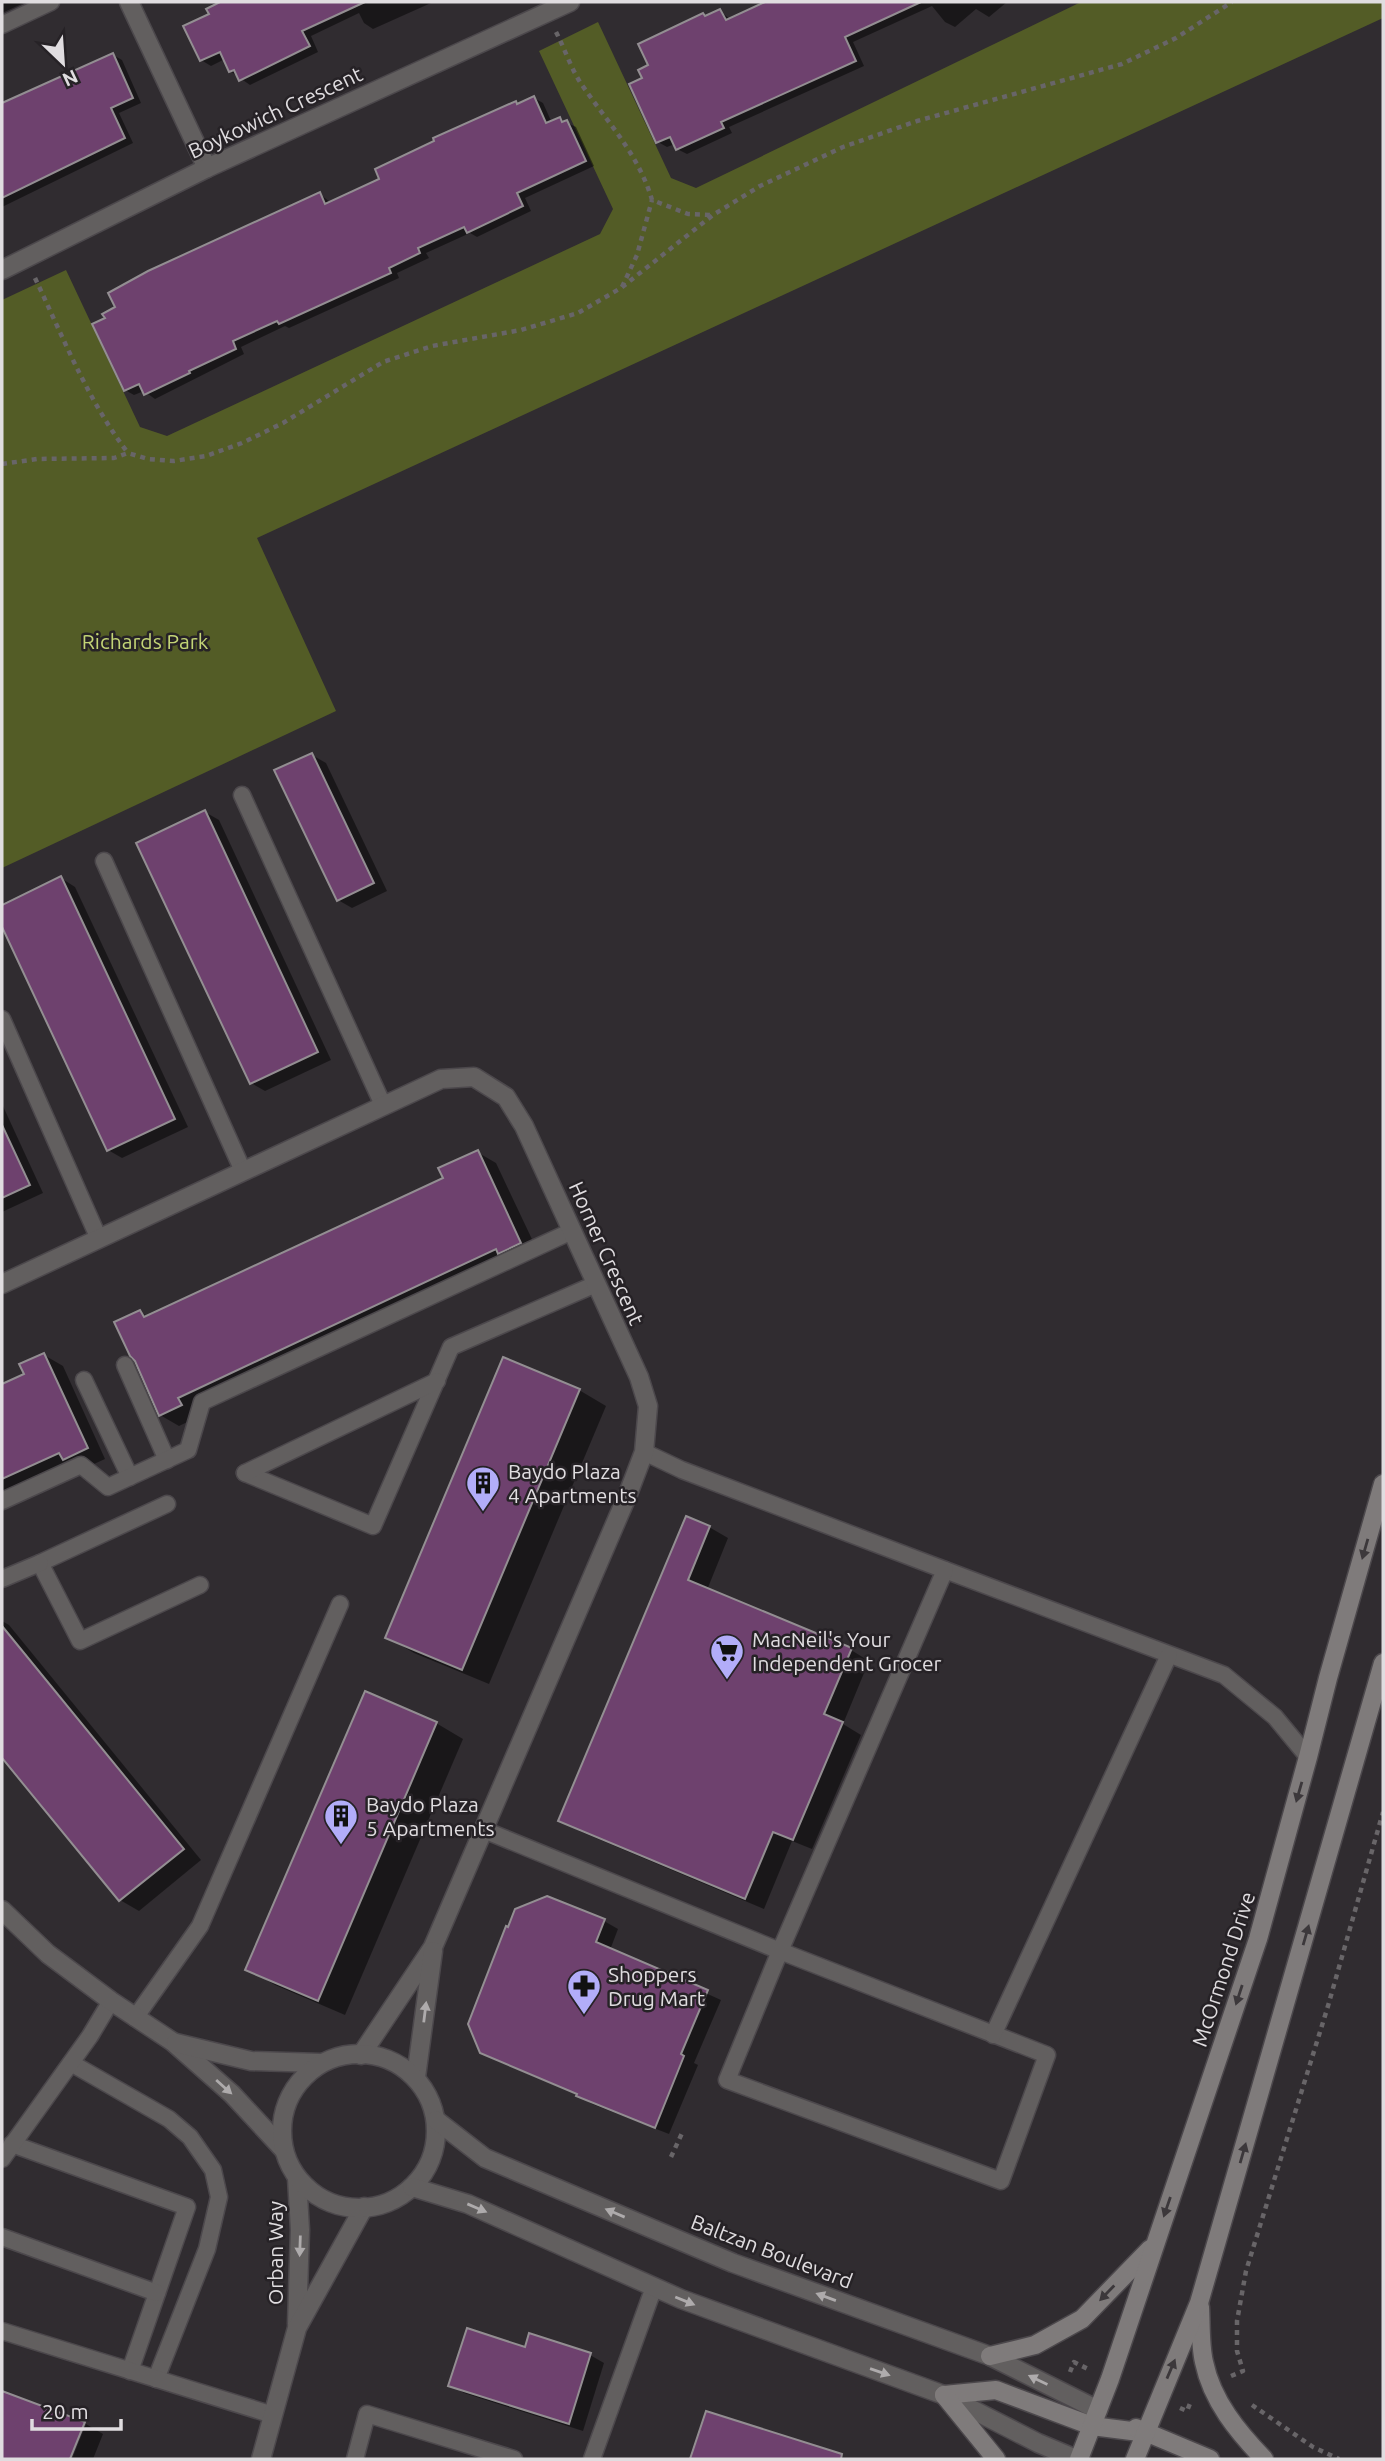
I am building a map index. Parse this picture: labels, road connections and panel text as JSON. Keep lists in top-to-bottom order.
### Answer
{
  "streets": {
    "main road": ["McOrmond Drive"],
    "street": [
      "Boykowich Crescent",
      "Horner Crescent",
      "Baltzan Boulevard",
      "Orban Way"
    ]
  },
  "crossings": [
    ["Horner Crescent", "Baltzan Boulevard"],
    ["Horner Crescent", "Orban Way"],
    ["McOrmond Drive", "Baltzan Boulevard"],
    ["Baltzan Boulevard", "Orban Way"]
  ],
  "one_way": ["Orban Way"],
  "parks": ["Richards Park"],
  "places": {
    "building": ["Baydo Plaza 4 Apartments", "Baydo Plaza 5 Apartments"],
    "supermarket": ["MacNeil's Your Independent Grocer"],
    "pharmacy": ["Shoppers Drug Mart"]
  },
  "scale_bar": "20 m",
  "north": "bottom right"
}
